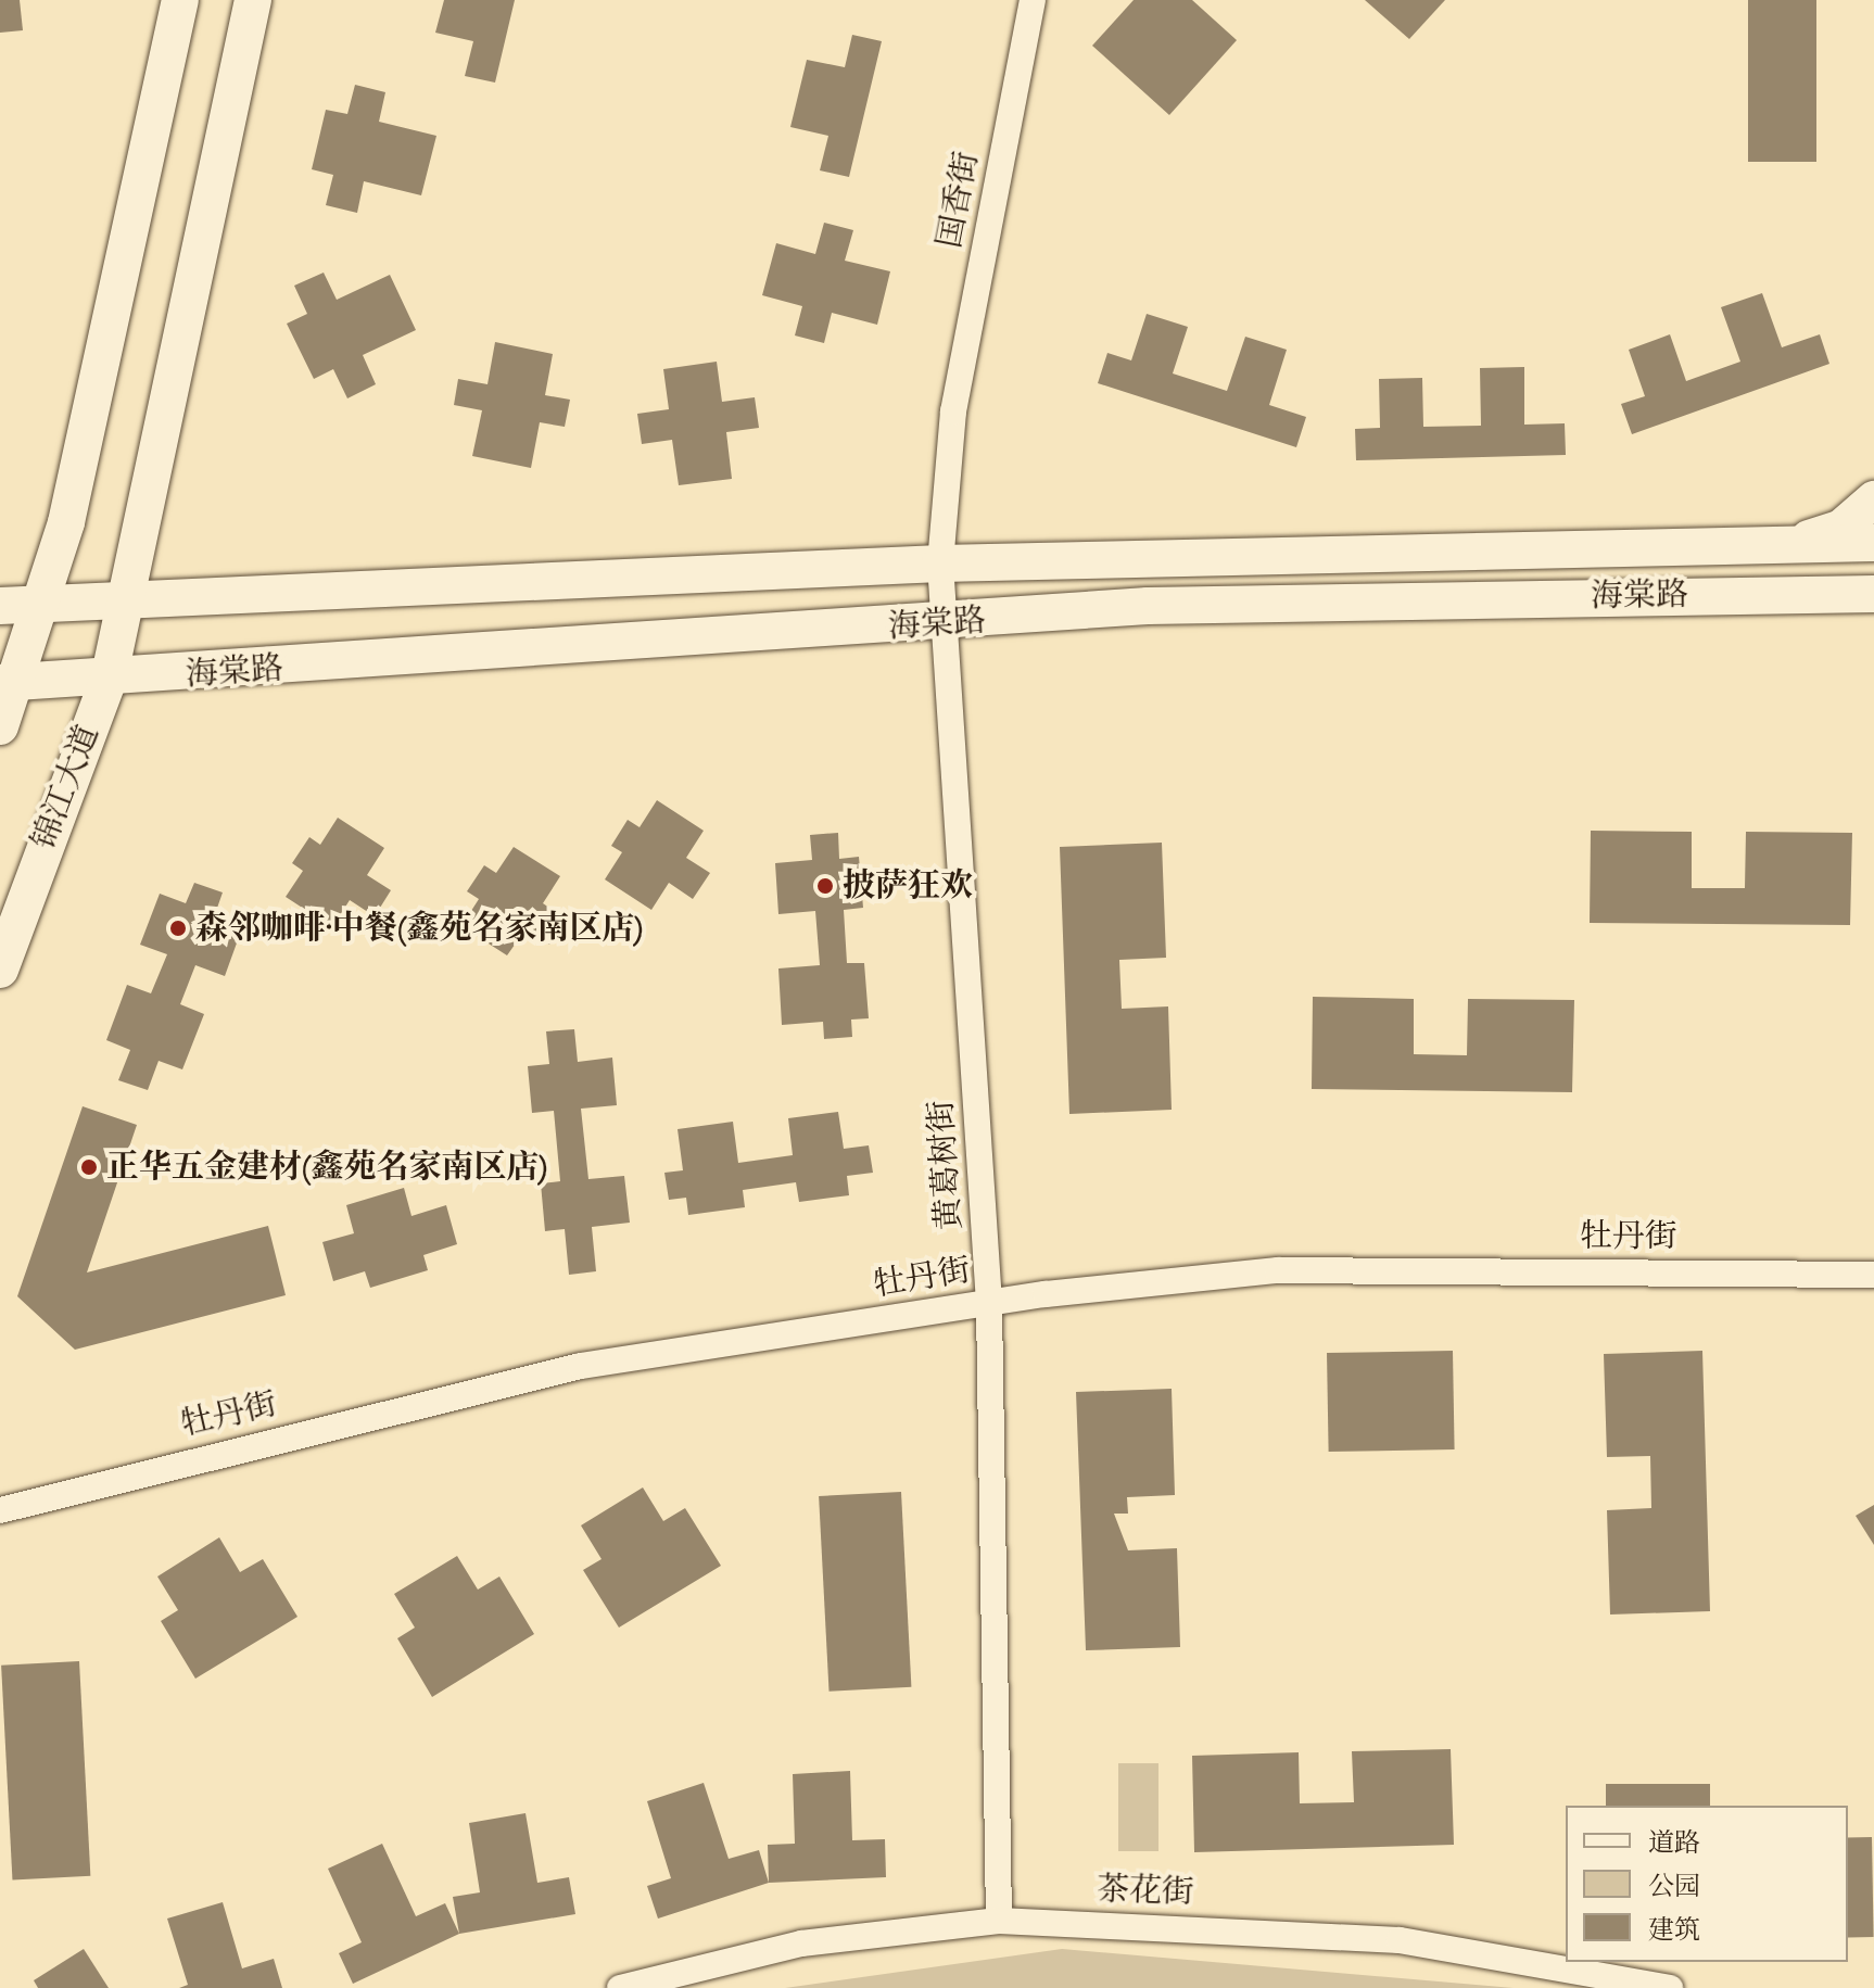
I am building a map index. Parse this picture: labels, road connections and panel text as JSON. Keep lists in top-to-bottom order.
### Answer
{
  "streets": {
    "main road": ["海棠路", "锦江大道"],
    "street": [
      "国香街",
      "黄葛树街",
      "牡丹街",
      "茶花街"
    ]
  },
  "crossings": [
    ["国香街", "海棠路"],
    ["国香街", "黄葛树街"],
    ["海棠路", "锦江大道"],
    ["海棠路", "黄葛树街"],
    ["黄葛树街", "牡丹街"],
    ["黄葛树街", "茶花街"]
  ],
  "places": ["披萨狂欢", "森邻咖啡·中餐(鑫苑名家南区店)", "正华五金建材(鑫苑名家南区店)"],
  "legend": ["道路", "公园", "建筑"]
}
